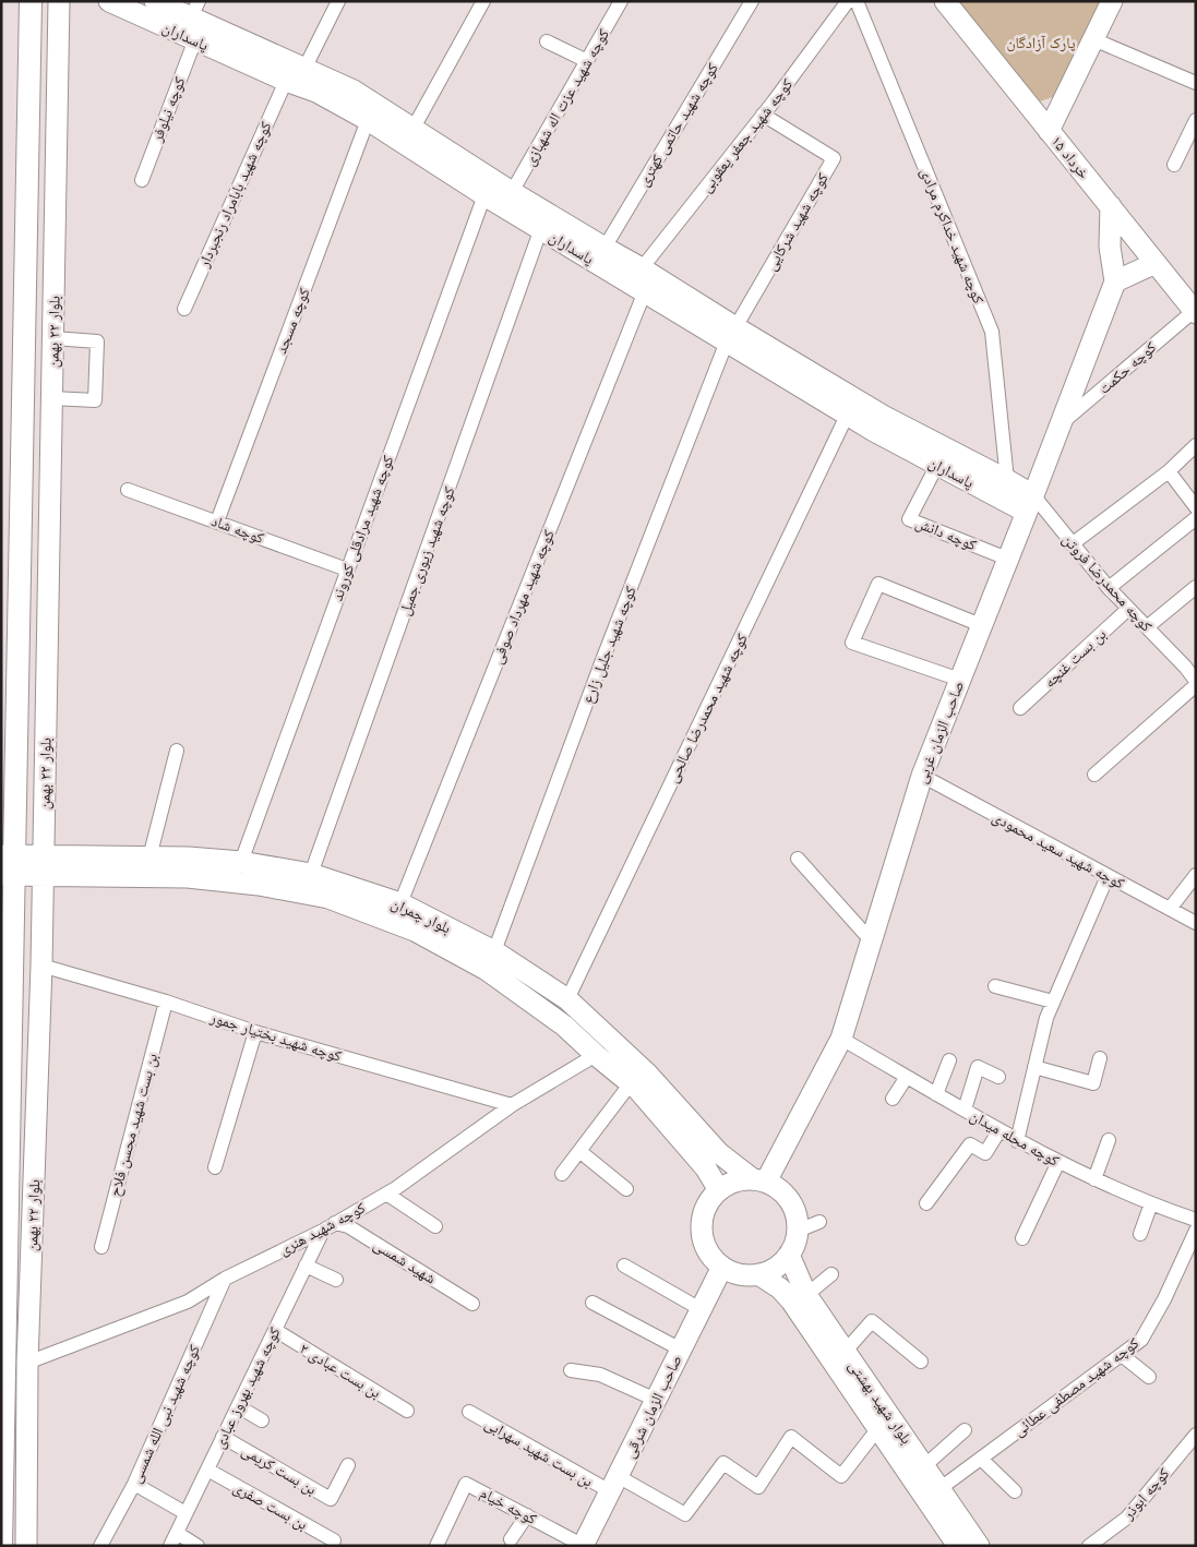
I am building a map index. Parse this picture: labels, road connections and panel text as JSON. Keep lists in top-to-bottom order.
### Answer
{
  "streets": {
    "main road": [
      "پاسداران",
      "۱۵ خرداد",
      "بلوار ۲۲ بهمن",
      "صاحب الزمان غربی",
      "بلوار چمران",
      "بلوار شهید بهشتی",
      "صاحب الزمان شرقی"
    ],
    "street": [
      "کوچه شهید عزت اله شهبازی",
      "کوچه نیلوفر",
      "کوچه شهید حاتمی کهتری",
      "کوچه شهید جعفر یعقوبی",
      "کوچه شهید بابامراد رنجبردار",
      "کوچه شهید شرکایی",
      "کوچه شهید خداکرم مرادی",
      "کوچه مسجد",
      "کوچه حکمت",
      "کوچه شهید مرادقلی کوروند",
      "کوچه شاد",
      "کوچه دانش",
      "کوچه شهید زیوری جمیل",
      "کوچه محمدرضا فروتن",
      "کوچه شهید مهرداد صوفی",
      "کوچه شهید جلیل زارع",
      "بن بست غنچه",
      "کوچه شهید محمدرضا صالحی",
      "کوچه شهید سعید محمودی",
      "کوچه شهید بختیار جمور",
      "بن بست شهید محسن فلاح",
      "کوچه محله میدان",
      "کوچه شهید هنری",
      "شهید شمسی",
      "بن بست عبادی ۲",
      "کوچه شهید مصطفی عطائی",
      "کوچه شهید بهروز عبادی",
      "کوچه شهید نبی الله شمسی",
      "بن بست شهید سهرابی",
      "بن بست کریمی",
      "کوچه ابوذر",
      "بن بست صفری",
      "کوچه خیام"
    ]
  },
  "crossings": [
    ["پاسداران", "کوچه شهید عزت اله شهبازی"],
    ["پاسداران", "کوچه نیلوفر"],
    ["پاسداران", "کوچه شهید حاتمی کهتری"],
    ["پاسداران", "کوچه شهید جعفر یعقوبی"],
    ["پاسداران", "کوچه شهید بابامراد رنجبردار"],
    ["پاسداران", "کوچه شهید شرکایی"],
    ["پاسداران", "کوچه شهید خداکرم مرادی"],
    ["پاسداران", "کوچه مسجد"],
    ["پاسداران", "کوچه شهید مرادقلی کوروند"],
    ["پاسداران", "کوچه دانش"],
    ["پاسداران", "کوچه شهید زیوری جمیل"],
    ["پاسداران", "کوچه محمدرضا فروتن"],
    ["پاسداران", "کوچه شهید مهرداد صوفی"],
    ["پاسداران", "کوچه شهید جلیل زارع"],
    ["پاسداران", "کوچه شهید محمدرضا صالحی"],
    ["پاسداران", "صاحب الزمان غربی"],
    ["کوچه شهید جعفر یعقوبی", "کوچه شهید شرکایی"],
    ["۱۵ خرداد", "کوچه حکمت"],
    ["کوچه شهید شرکایی", "کوچه شهید جلیل زارع"],
    ["کوچه مسجد", "کوچه شاد"],
    ["بلوار ۲۲ بهمن", "بلوار چمران"],
    ["بلوار ۲۲ بهمن", "کوچه شهید بختیار جمور"],
    ["بلوار ۲۲ بهمن", "کوچه شهید هنری"],
    ["کوچه حکمت", "صاحب الزمان غربی"],
    ["کوچه شهید مرادقلی کوروند", "کوچه شاد"],
    ["کوچه شهید مرادقلی کوروند", "بلوار چمران"],
    ["کوچه دانش", "صاحب الزمان غربی"],
    ["کوچه شهید زیوری جمیل", "بلوار چمران"],
    ["کوچه محمدرضا فروتن", "بن بست غنچه"],
    ["کوچه محمدرضا فروتن", "صاحب الزمان غربی"],
    ["کوچه شهید مهرداد صوفی", "بلوار چمران"],
    ["کوچه شهید جلیل زارع", "بلوار چمران"],
    ["کوچه شهید محمدرضا صالحی", "بلوار چمران"],
    ["صاحب الزمان غربی", "کوچه شهید سعید محمودی"],
    ["صاحب الزمان غربی", "بلوار چمران"],
    ["صاحب الزمان غربی", "کوچه محله میدان"],
    ["صاحب الزمان غربی", "بلوار شهید بهشتی"],
    ["صاحب الزمان غربی", "صاحب الزمان شرقی"],
    ["بلوار چمران", "کوچه شهید هنری"],
    ["بلوار چمران", "بلوار شهید بهشتی"],
    ["بلوار چمران", "صاحب الزمان شرقی"],
    ["کوچه شهید بختیار جمور", "بن بست شهید محسن فلاح"],
    ["کوچه شهید بختیار جمور", "کوچه شهید هنری"],
    ["کوچه محله میدان", "کوچه شهید مصطفی عطائی"],
    ["کوچه شهید هنری", "شهید شمسی"],
    ["کوچه شهید هنری", "کوچه شهید بهروز عبادی"],
    ["کوچه شهید هنری", "کوچه شهید نبی الله شمسی"],
    ["بن بست عبادی ۲", "کوچه شهید بهروز عبادی"],
    ["کوچه شهید مصطفی عطائی", "بلوار شهید بهشتی"],
    ["کوچه شهید بهروز عبادی", "بن بست کریمی"],
    ["کوچه شهید بهروز عبادی", "بن بست صفری"],
    ["بلوار شهید بهشتی", "صاحب الزمان شرقی"],
    ["بلوار شهید بهشتی", "بن بست شهید سهرابی"],
    ["صاحب الزمان شرقی", "بن بست شهید سهرابی"],
    ["صاحب الزمان شرقی", "کوچه خیام"]
  ],
  "parks": ["پارک آزادگان"]
}
